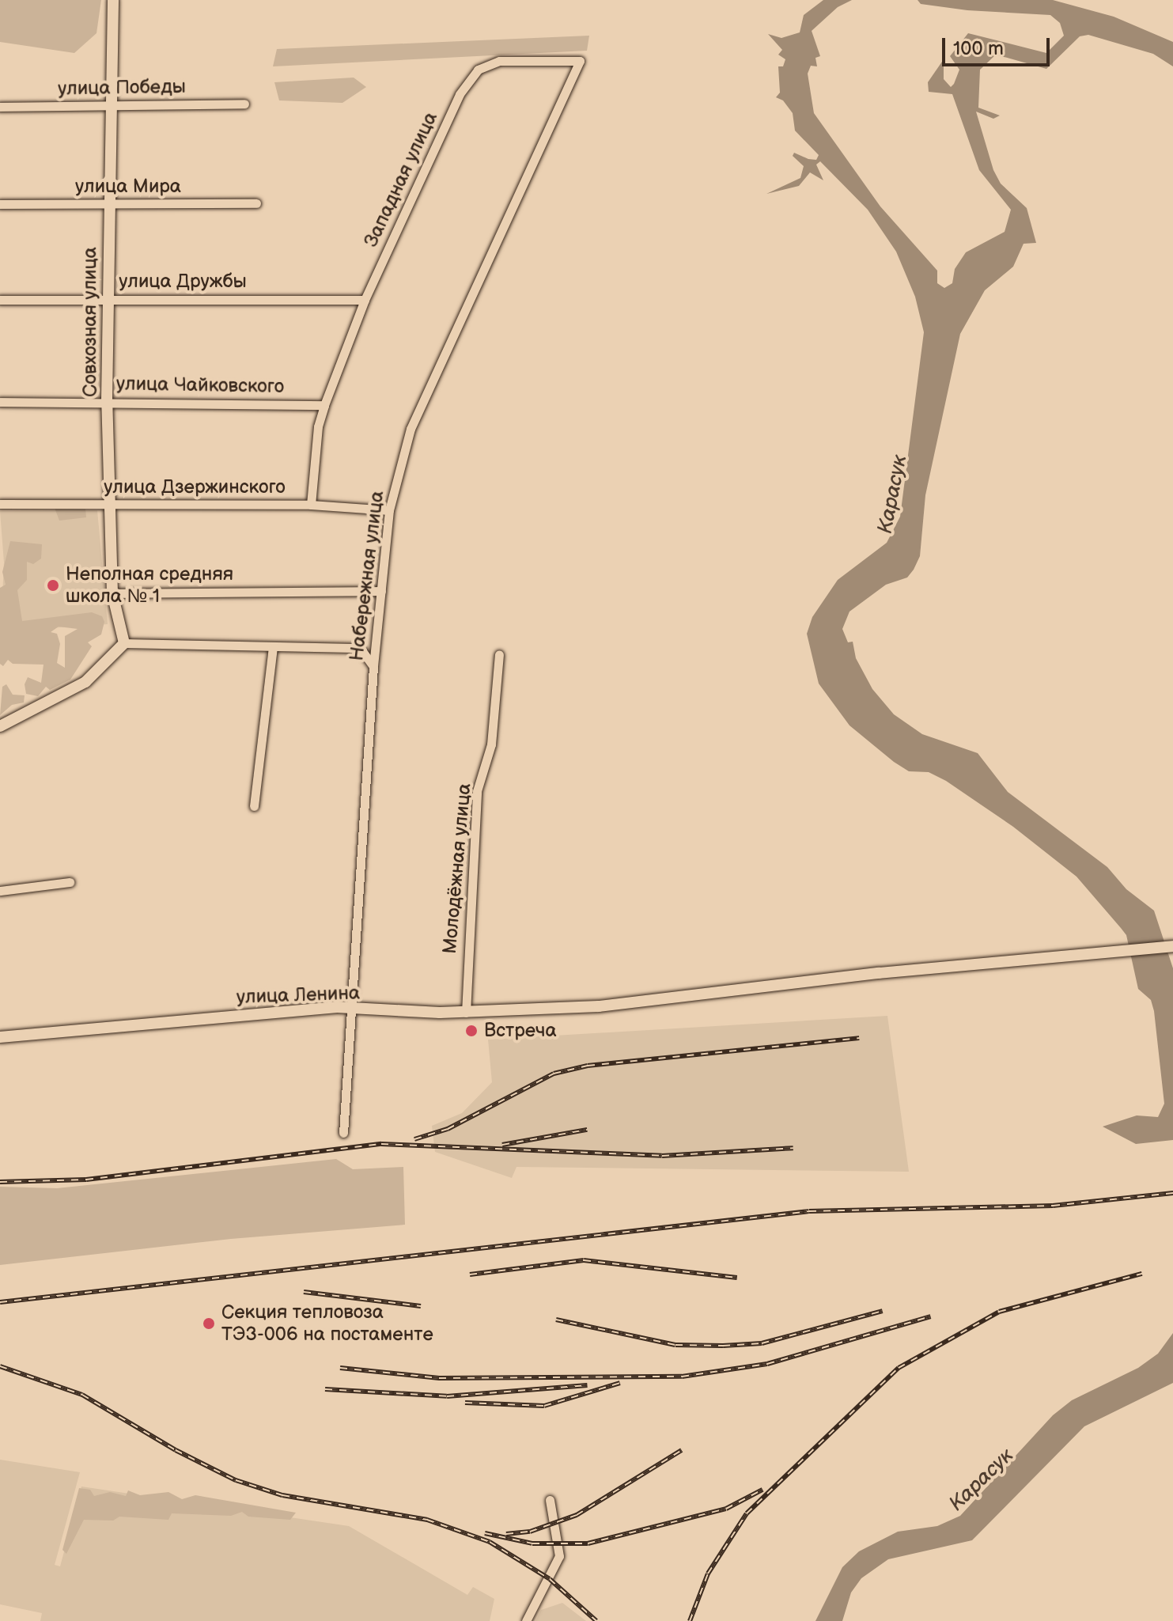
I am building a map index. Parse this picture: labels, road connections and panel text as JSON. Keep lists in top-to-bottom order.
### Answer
{
  "streets": {
    "main road": ["Совхозная улица", "улица Ленина"],
    "street": [
      "улица Победы",
      "Западная улица",
      "улица Мира",
      "улица Дружбы",
      "улица Чайковского",
      "улица Дзержинского",
      "Набережная улица",
      "Молодёжная улица"
    ]
  },
  "crossings": [
    ["улица Победы", "Совхозная улица"],
    ["Западная улица", "улица Дружбы"],
    ["Западная улица", "улица Чайковского"],
    ["Западная улица", "улица Дзержинского"],
    ["Западная улица", "Набережная улица"],
    ["улица Мира", "Совхозная улица"],
    ["улица Дружбы", "Совхозная улица"],
    ["Совхозная улица", "улица Чайковского"],
    ["Совхозная улица", "улица Дзержинского"],
    ["улица Дзержинского", "Набережная улица"],
    ["Набережная улица", "улица Ленина"],
    ["Молодёжная улица", "улица Ленина"]
  ],
  "water": ["Карасук"],
  "places": ["Неполная средняя школа № 1", "Встреча", "Секция тепловоза ТЭ3-006 на постаменте"],
  "scale_bar": "100 m"
}
